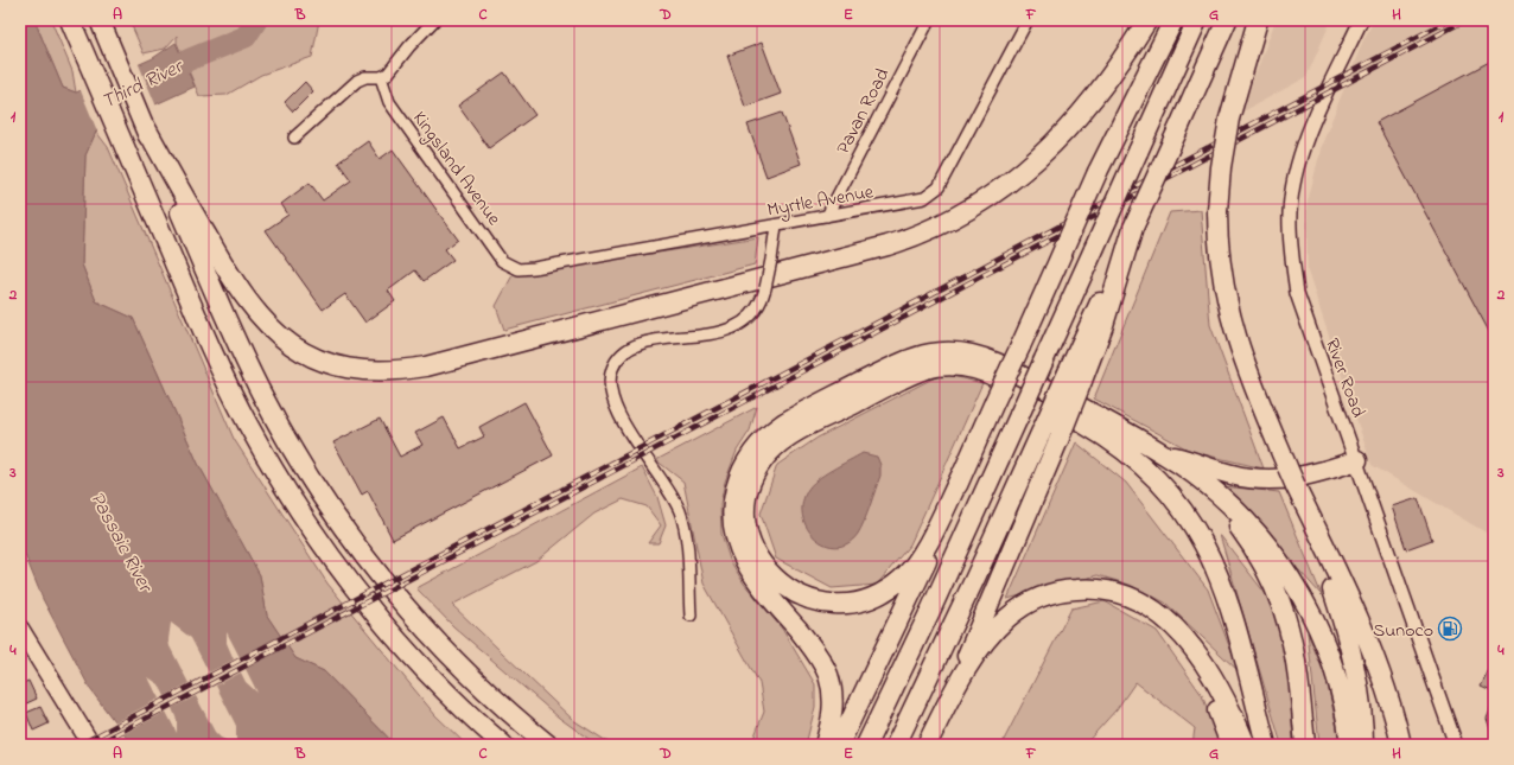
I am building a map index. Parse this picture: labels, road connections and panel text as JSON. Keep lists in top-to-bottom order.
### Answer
{
  "streets": {
    "street": [
      "Pavan Road",
      "Kingsland Avenue",
      "Myrtle Avenue",
      "River Road"
    ]
  },
  "crossings": [
    ["Pavan Road", "Myrtle Avenue"],
    ["Kingsland Avenue", "Myrtle Avenue"]
  ],
  "water": ["Third River", "Passaic River"],
  "places": {
    "fuel station": ["Sunoco"]
  },
  "grid": {
    "columns": [
      "A",
      "B",
      "C",
      "D",
      "E",
      "F",
      "G",
      "H"
    ],
    "rows": [
      "1",
      "2",
      "3",
      "4"
    ]
  }
}
